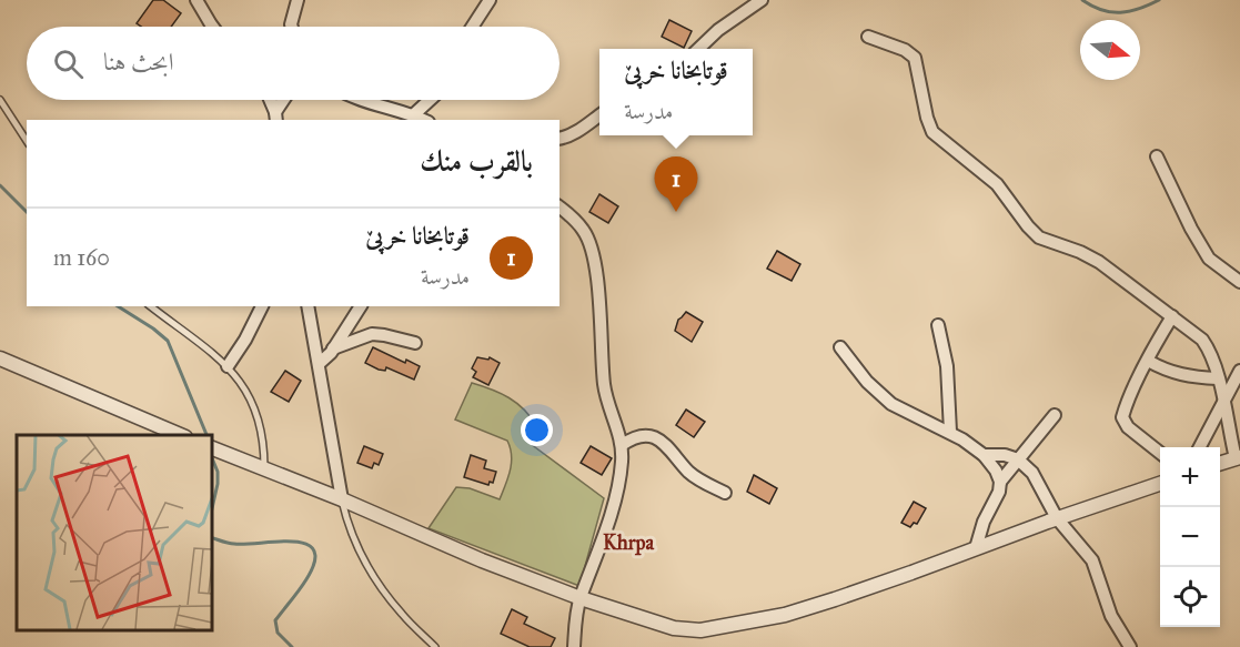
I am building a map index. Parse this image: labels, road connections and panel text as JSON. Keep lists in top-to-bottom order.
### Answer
{
  "districts": ["Khrpa"],
  "north": "right",
  "page": {
    "search": "ابحث هنا",
    "popup": ["قوتابخانا خرپێ", "مدرسة"],
    "heading": "بالقرب منك",
    "pins": "1",
    "list": [
      {
        "mark": "1",
        "name": "قوتابخانا خرپێ",
        "note": "مدرسة",
        "value": "160 m"
      }
    ],
    "map_buttons": ["+", "−"]
  }
}
